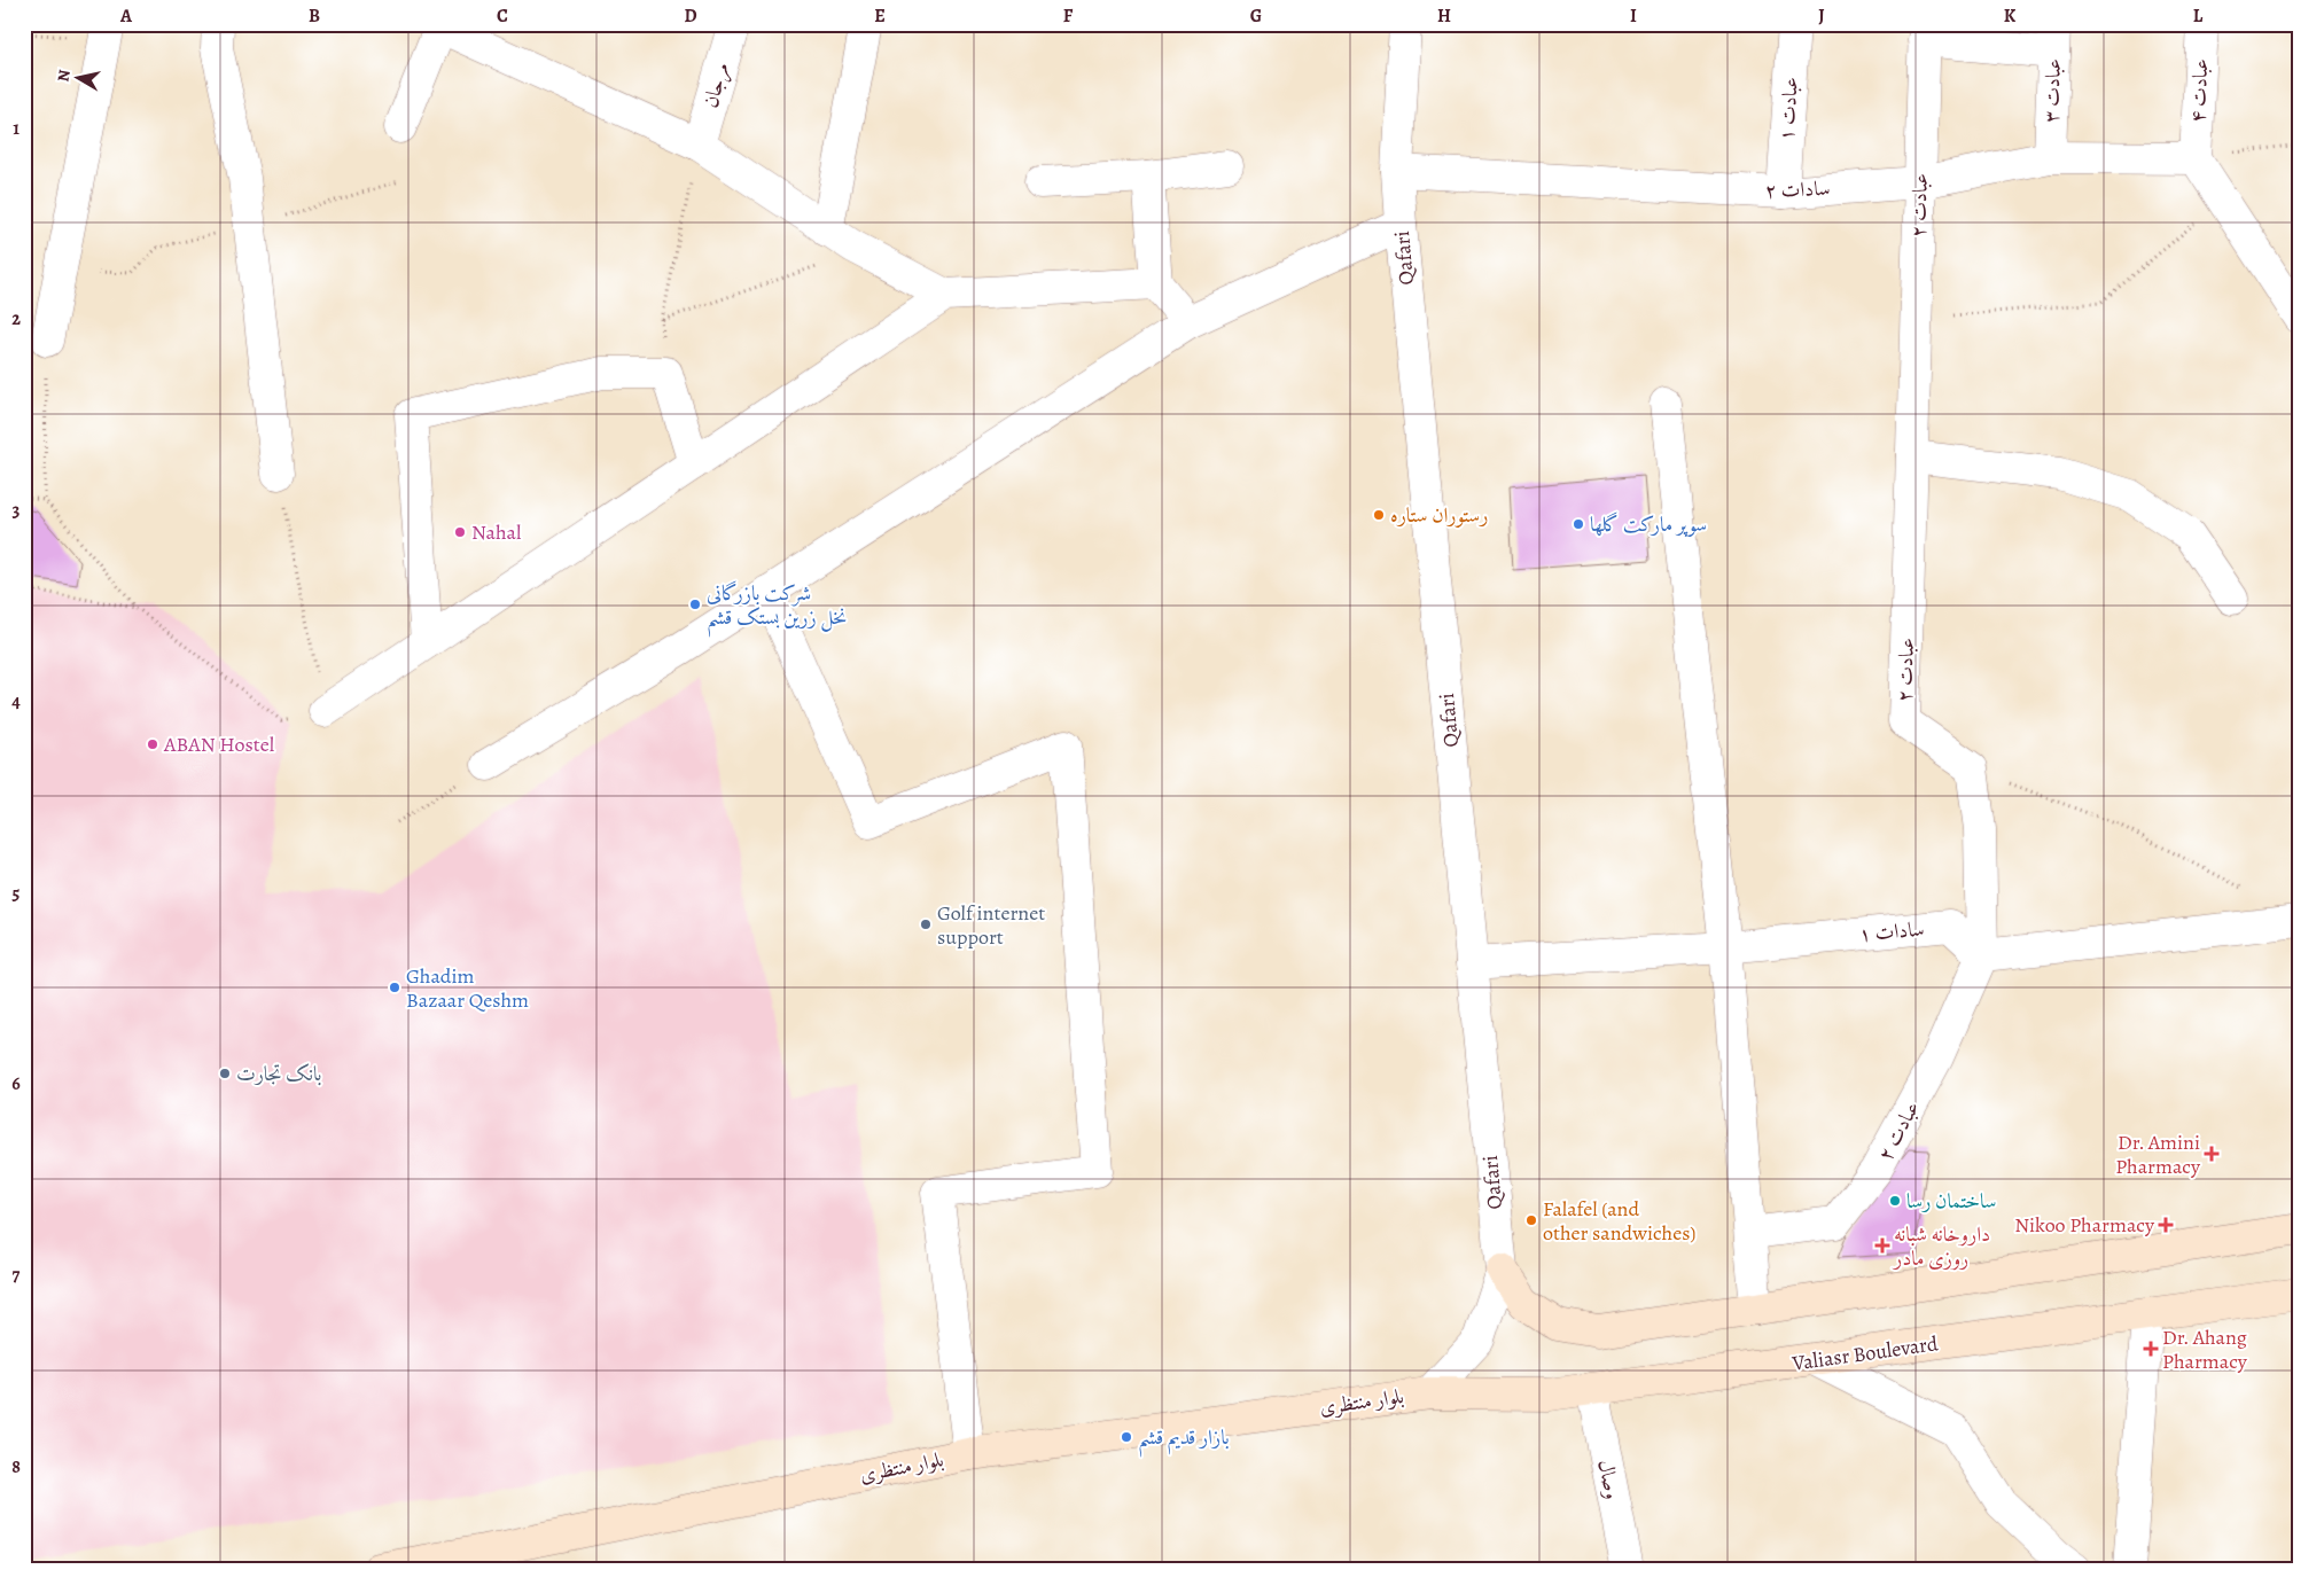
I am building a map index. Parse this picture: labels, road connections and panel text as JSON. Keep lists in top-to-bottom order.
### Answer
{
  "streets": {
    "main road": ["Valiasr Boulevard", "بلوار منتظری"],
    "street": [
      "مرجان",
      "عبادت ۳",
      "عبادت ۴",
      "عبادت ۱",
      "سادات ۲",
      "عبادت ۲",
      "Qafari",
      "سادات ۱",
      "وصال"
    ]
  },
  "crossings": [
    ["عبادت ۳", "سادات ۲"],
    ["عبادت ۴", "سادات ۲"],
    ["عبادت ۱", "سادات ۲"],
    ["سادات ۲", "عبادت ۲"],
    ["سادات ۲", "Qafari"],
    ["عبادت ۲", "سادات ۱"],
    ["Qafari", "سادات ۱"],
    ["Qafari", "Valiasr Boulevard"],
    ["Qafari", "بلوار منتظری"],
    ["Valiasr Boulevard", "بلوار منتظری"],
    ["Valiasr Boulevard", "وصال"]
  ],
  "places": {
    "other": [
      "رستوران ستاره",
      "سوپر مارکت گلها",
      "Nahal",
      "شرکت بازرگانی نخل زرین بستک قشم",
      "ABAN Hostel",
      "Golf internet support",
      "Ghadim Bazaar Qeshm",
      "بانک تجارت",
      "ساختمان رسا",
      "Falafel (and other sandwiches)",
      "بازار قدیم قشم"
    ],
    "health": [
      "Dr. Amini Pharmacy",
      "Nikoo Pharmacy",
      "داروخانه شبانه روزی مادر",
      "Dr. Ahang Pharmacy"
    ]
  },
  "north": "left",
  "grid": {
    "columns": [
      "A",
      "B",
      "C",
      "D",
      "E",
      "F",
      "G",
      "H",
      "I",
      "J",
      "K",
      "L"
    ],
    "rows": [
      "1",
      "2",
      "3",
      "4",
      "5",
      "6",
      "7",
      "8"
    ]
  }
}
